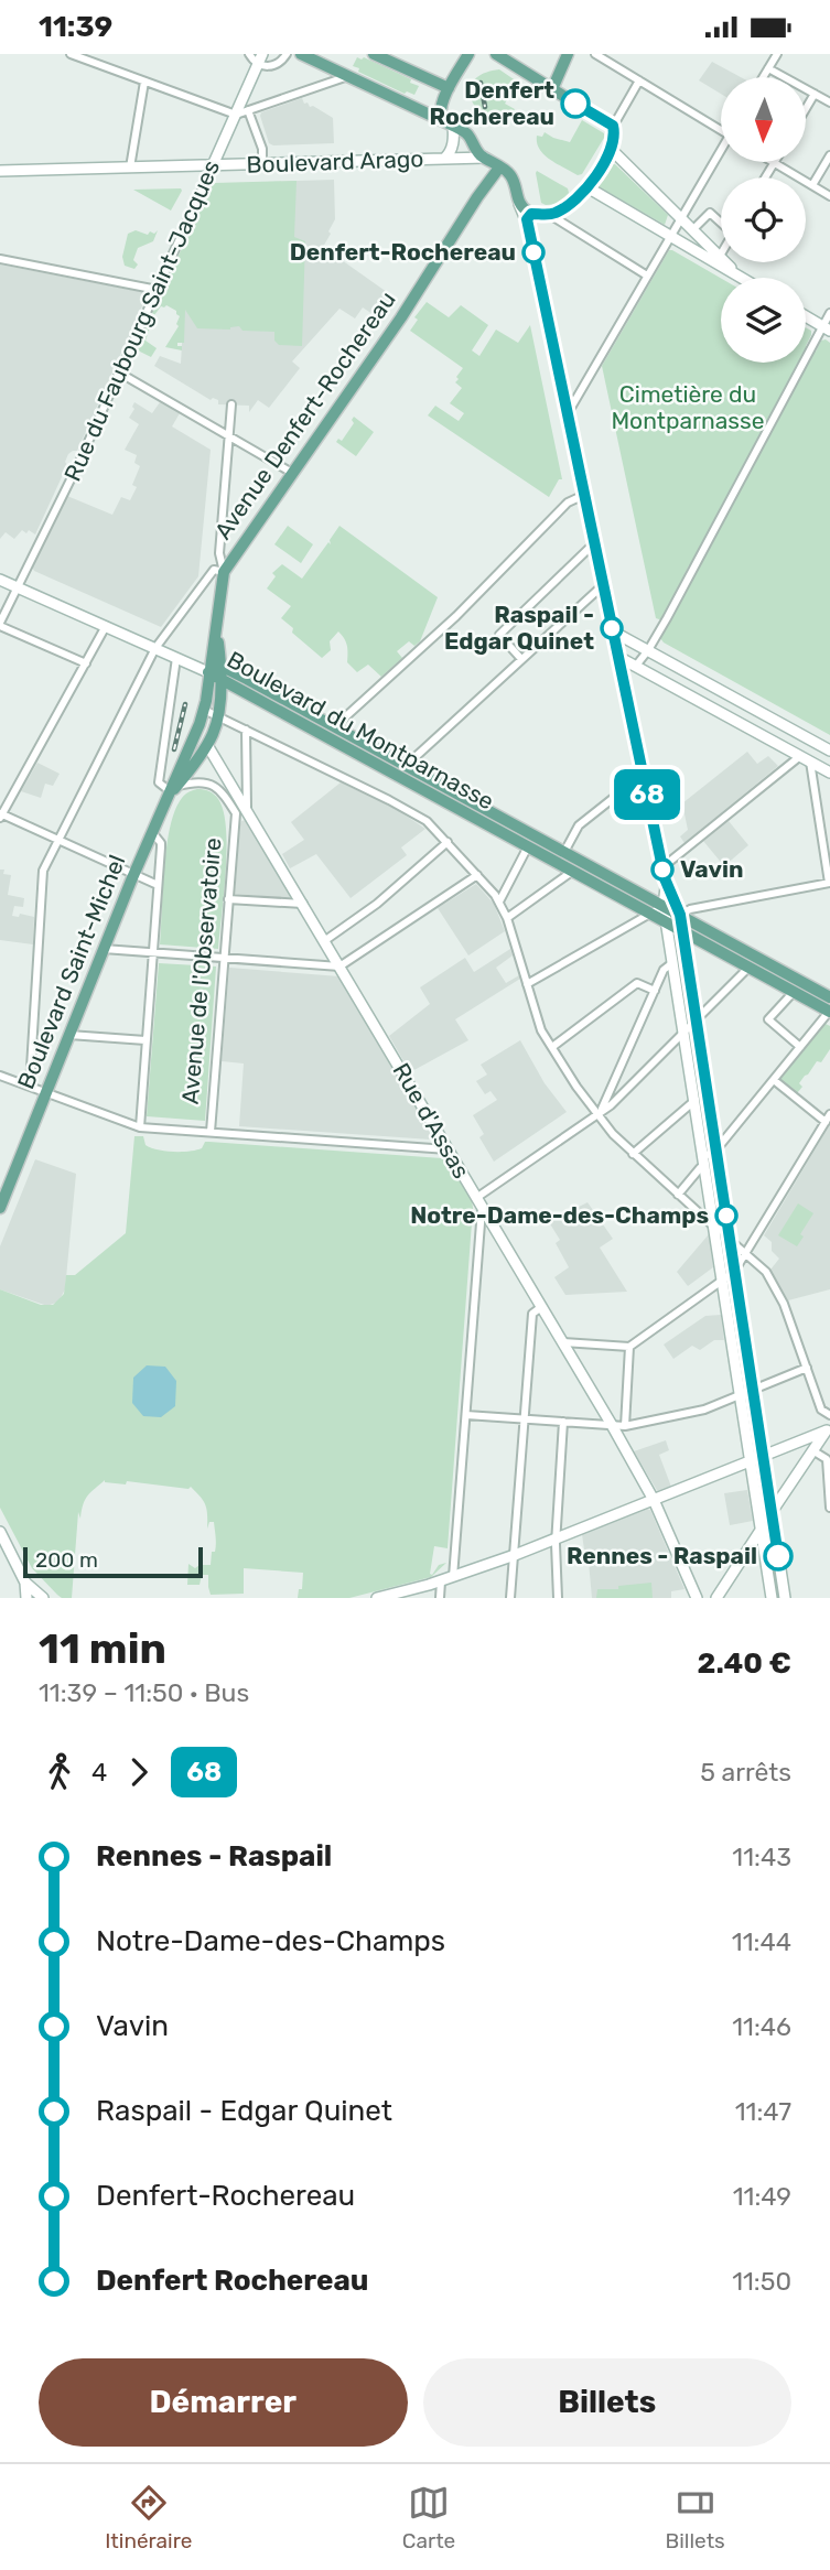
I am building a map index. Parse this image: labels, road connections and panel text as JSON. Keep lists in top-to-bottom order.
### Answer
{
  "streets": {
    "main road": [
      "Boulevard Arago",
      "Rue du Faubourg Saint-Jacques",
      "Avenue Denfert-Rochereau",
      "Boulevard du Montparnasse",
      "Boulevard Saint-Michel",
      "Rue d'Assas"
    ],
    "street": ["Avenue de l'Observatoire"]
  },
  "crossings": [
    ["Boulevard Arago", "Rue du Faubourg Saint-Jacques"],
    ["Avenue de l'Observatoire", "Boulevard Saint-Michel"],
    ["Avenue de l'Observatoire", "Rue d'Assas"]
  ],
  "parks": ["Cimetière du Montparnasse"],
  "places": [
    "Denfert Rochereau",
    "Denfert-Rochereau",
    "Raspail - Edgar Quinet",
    "Vavin",
    "Notre-Dame-des-Champs",
    "Rennes - Raspail"
  ],
  "lines": ["bus line 68"],
  "scale_bar": "200 m",
  "north": "bottom",
  "page": {
    "status": "11:39",
    "on_map": "68",
    "scale": "200 m",
    "heading": ["11 min", "11:39 – 11:50 · Bus", "2.40 €"],
    "legs": ["4", "68", "5 arrêts"],
    "list": [
      {
        "name": "Rennes - Raspail",
        "value": "11:43"
      },
      {
        "name": "Notre-Dame-des-Champs",
        "value": "11:44"
      },
      {
        "name": "Vavin",
        "value": "11:46"
      },
      {
        "name": "Raspail - Edgar Quinet",
        "value": "11:47"
      },
      {
        "name": "Denfert-Rochereau",
        "value": "11:49"
      },
      {
        "name": "Denfert Rochereau",
        "value": "11:50"
      }
    ],
    "buttons": ["Démarrer", "Billets"],
    "tabs": ["Itinéraire", "Carte", "Billets"]
  }
}
